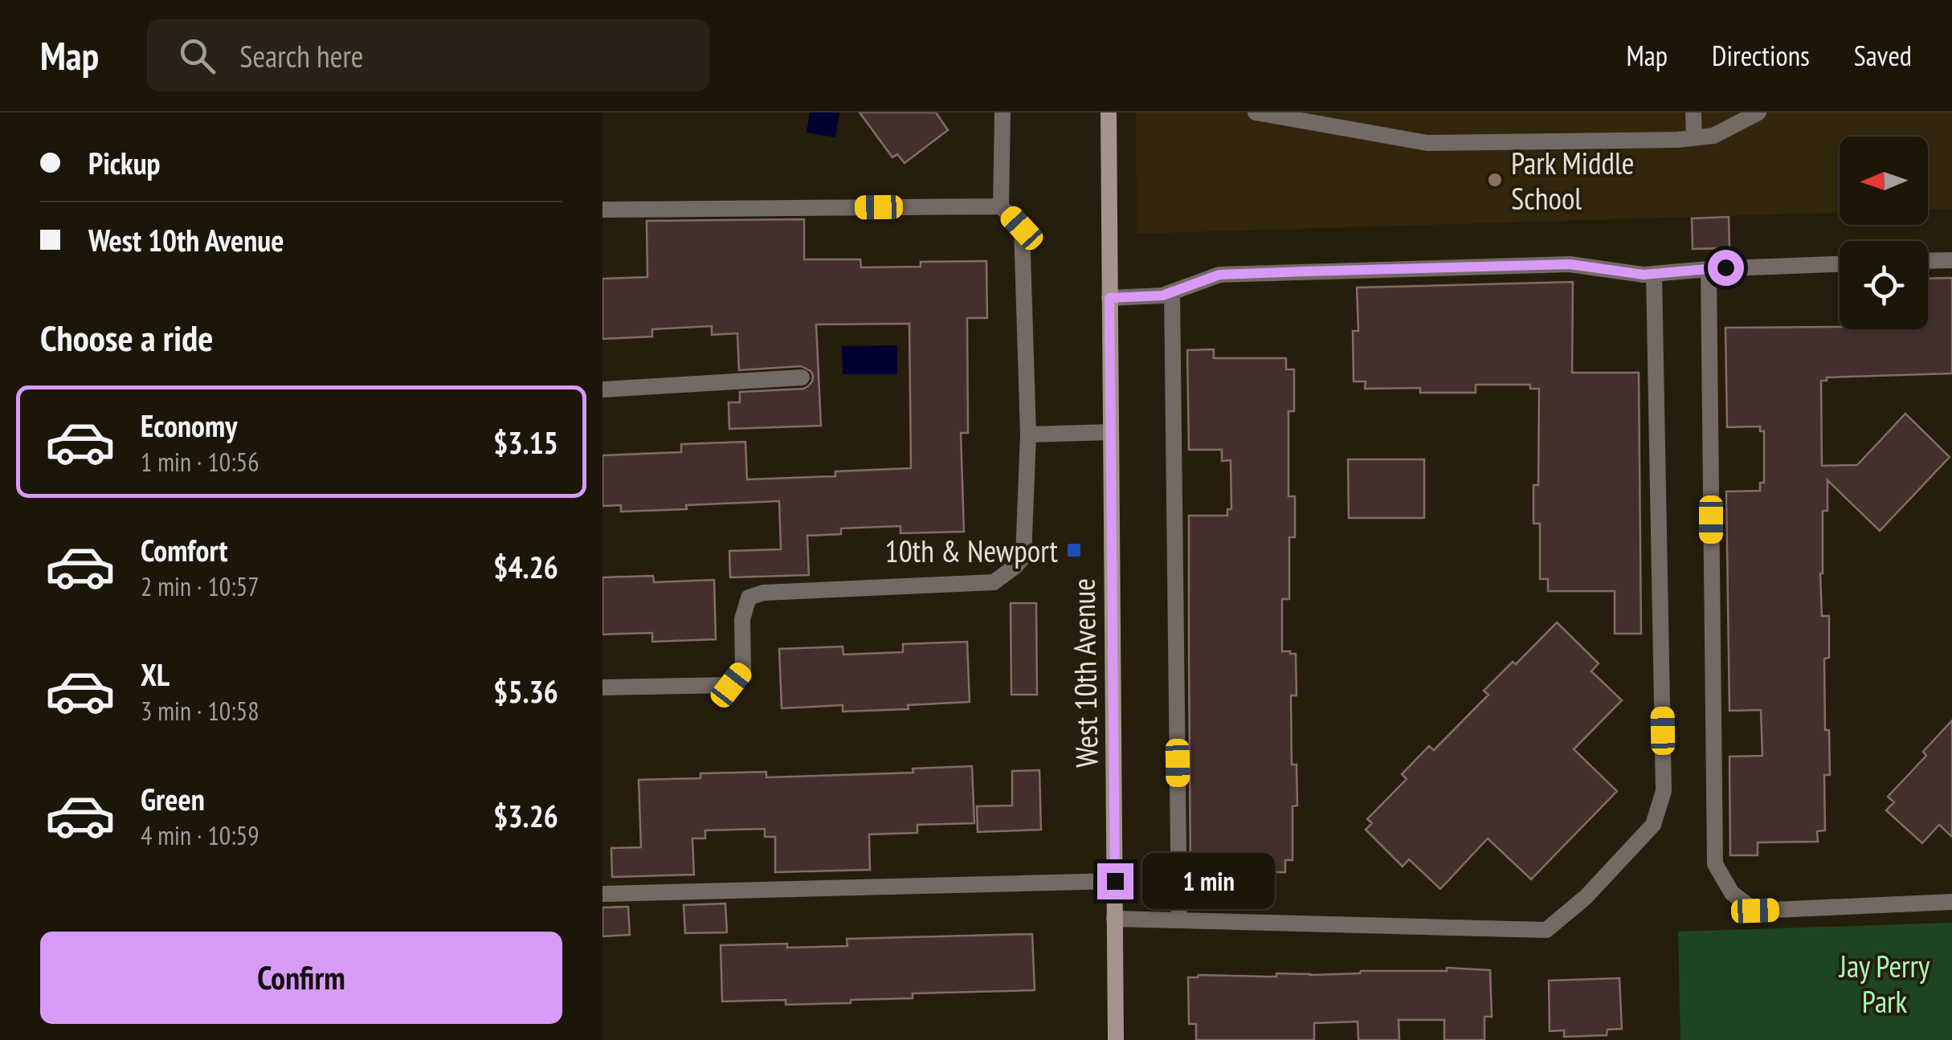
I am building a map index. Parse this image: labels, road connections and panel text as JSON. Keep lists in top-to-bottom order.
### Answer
{
  "streets": {
    "main road": ["West 10th Avenue"]
  },
  "parks": ["Jay Perry Park"],
  "places": {
    "other": ["Park Middle School"],
    "transit": ["10th & Newport"]
  },
  "north": "left",
  "page": {
    "header": "Map",
    "search": "Search here",
    "nav": ["Map", "Directions", "Saved"],
    "banner": ["Pickup", "West 10th Avenue"],
    "heading": "Choose a ride",
    "list": [
      {
        "name": "Economy",
        "note": "1 min · 10:56",
        "value": "$3.15"
      },
      {
        "name": "Comfort",
        "note": "2 min · 10:57",
        "value": "$4.26"
      },
      {
        "name": "XL",
        "note": "3 min · 10:58",
        "value": "$5.36"
      },
      {
        "name": "Green",
        "note": "4 min · 10:59",
        "value": "$3.26"
      }
    ],
    "bubble": "1 min",
    "buttons": "Confirm"
  }
}
